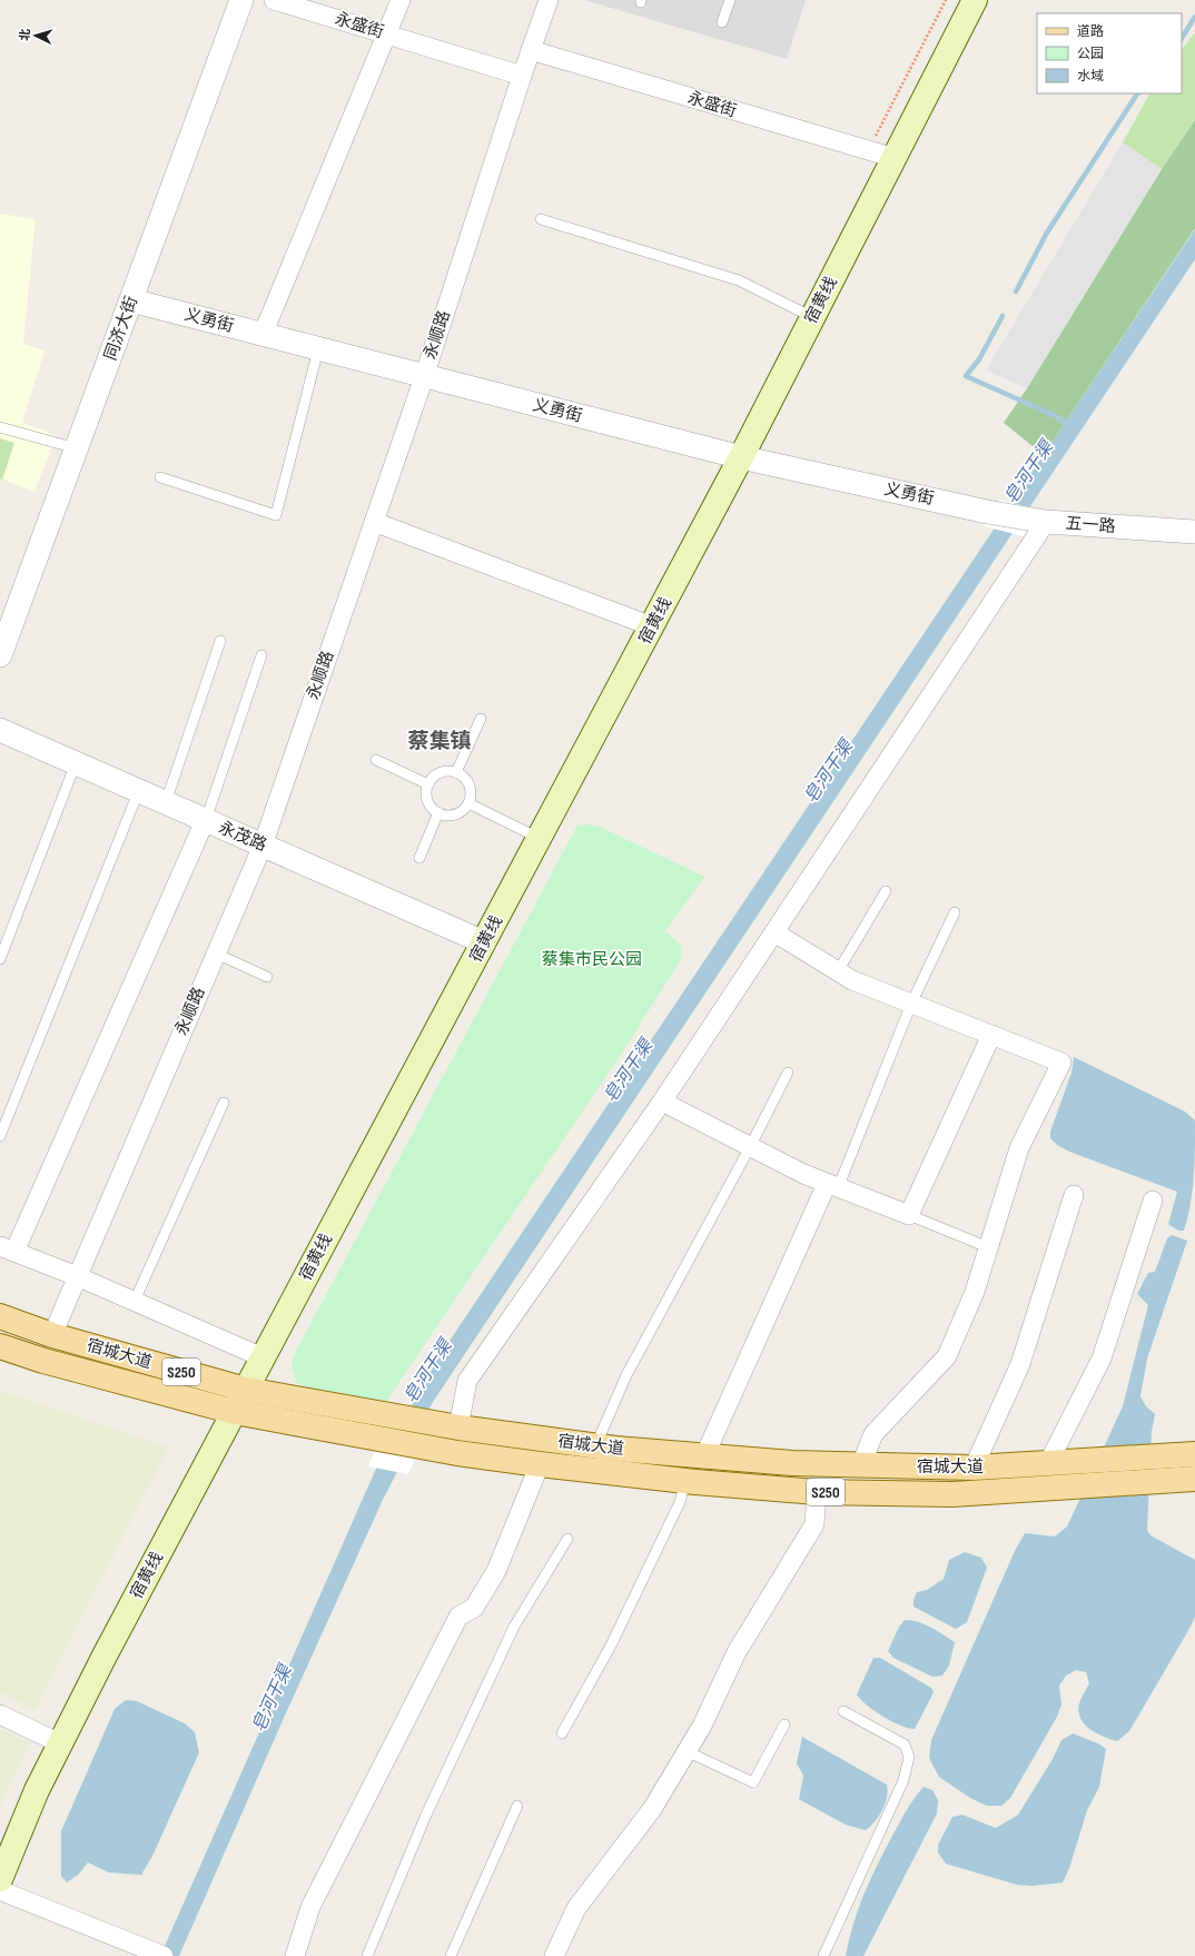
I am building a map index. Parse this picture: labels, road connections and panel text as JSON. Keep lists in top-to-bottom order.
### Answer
{
  "streets": {
    "main road": ["宿黄线", "宿城大道", "S250"],
    "street": [
      "永盛街",
      "义勇街",
      "同济大街",
      "永顺路",
      "五一路",
      "永茂路"
    ]
  },
  "crossings": [
    ["永盛街", "宿黄线"],
    ["永盛街", "永顺路"],
    ["宿黄线", "义勇街"],
    ["宿黄线", "永茂路"],
    ["宿黄线", "宿城大道"],
    ["义勇街", "同济大街"],
    ["义勇街", "永顺路"],
    ["义勇街", "五一路"],
    ["永顺路", "永茂路"],
    ["永顺路", "宿城大道"]
  ],
  "districts": ["蔡集镇"],
  "water": ["皂河干渠"],
  "parks": ["蔡集市民公园"],
  "legend": ["道路", "公园", "水域"],
  "north": "left"
}
